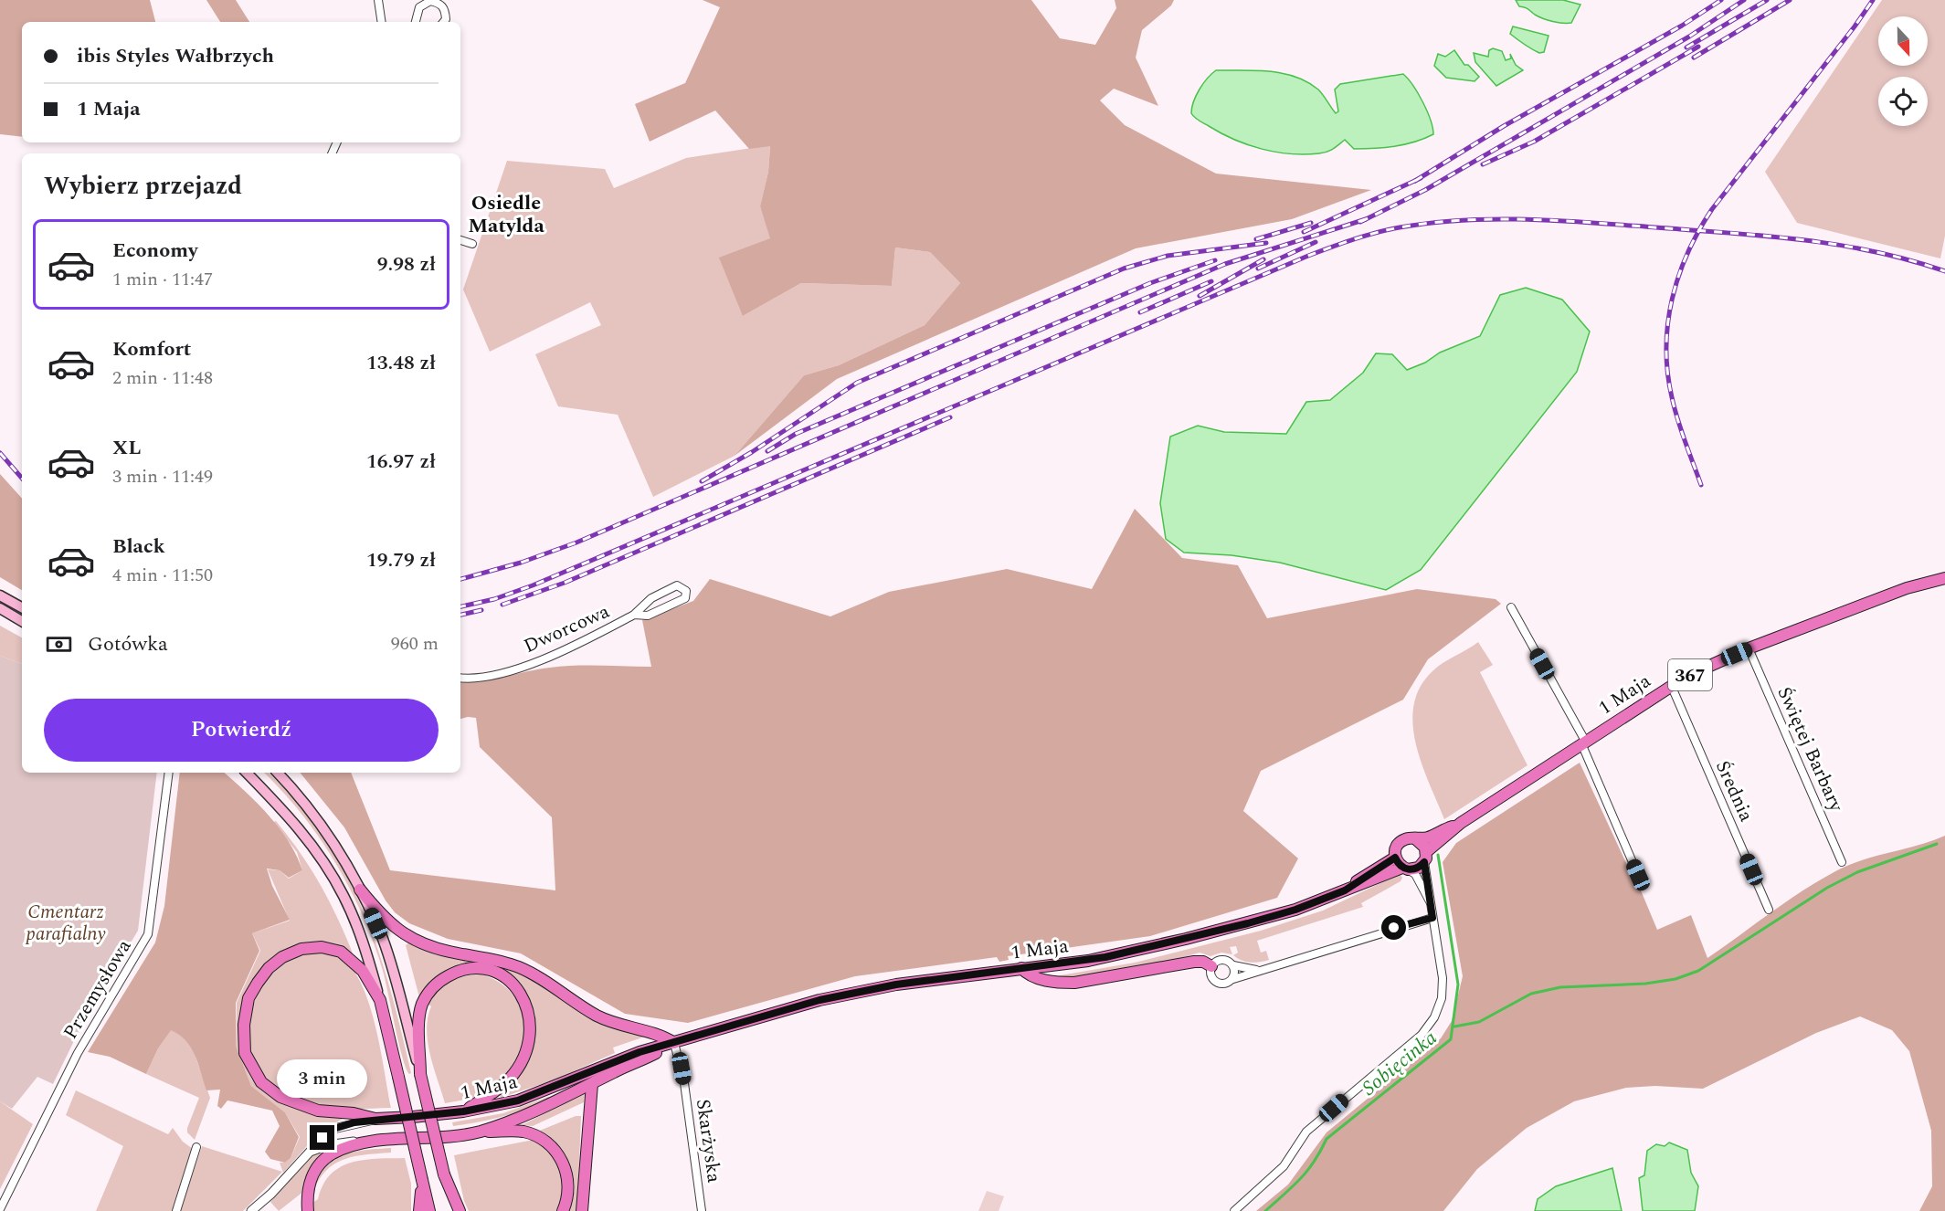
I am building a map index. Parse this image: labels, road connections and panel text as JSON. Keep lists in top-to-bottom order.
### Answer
{
  "streets": {
    "main road": ["367", "1 Maja"],
    "street": [
      "Dworcowa",
      "Świętej Barbary",
      "Średnia",
      "Przemysłowa",
      "Skarżyska"
    ]
  },
  "crossings": [
    ["367", "1 Maja"],
    ["1 Maja", "Świętej Barbary"],
    ["1 Maja", "Średnia"],
    ["1 Maja", "Skarżyska"]
  ],
  "districts": ["Osiedle Matylda"],
  "water": ["Sobięcinka"],
  "parks": ["Cmentarz parafialny"],
  "north": "bottom",
  "page": {
    "banner": ["ibis Styles Wałbrzych", "1 Maja"],
    "heading": "Wybierz przejazd",
    "list": [
      {
        "name": "Economy",
        "note": "1 min · 11:47",
        "value": "9.98 zł"
      },
      {
        "name": "Komfort",
        "note": "2 min · 11:48",
        "value": "13.48 zł"
      },
      {
        "name": "XL",
        "note": "3 min · 11:49",
        "value": "16.97 zł"
      },
      {
        "name": "Black",
        "note": "4 min · 11:50",
        "value": "19.79 zł"
      }
    ],
    "pay": ["Gotówka", "960 m"],
    "buttons": "Potwierdź",
    "bubble": "3 min"
  }
}
